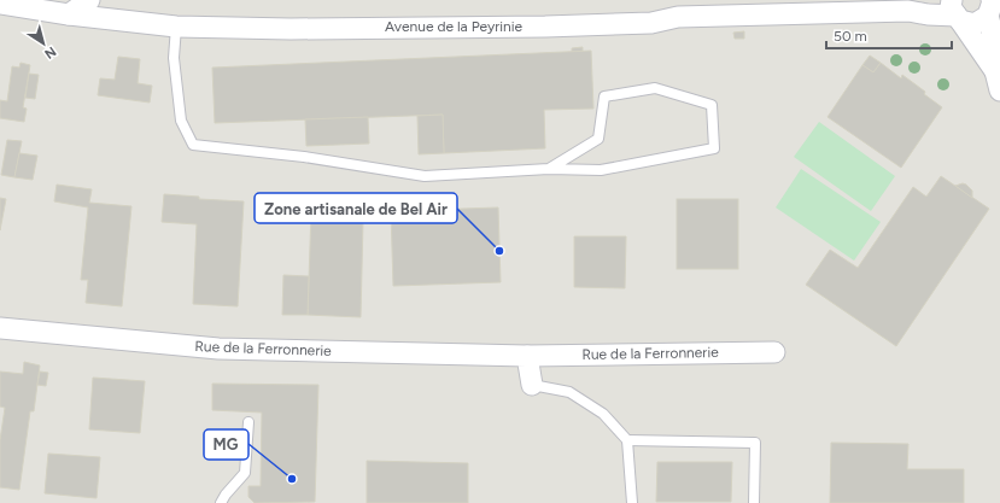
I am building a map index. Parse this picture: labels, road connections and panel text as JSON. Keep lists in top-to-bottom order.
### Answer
{
  "streets": {
    "street": ["Avenue de la Peyrinie", "Rue de la Ferronnerie"]
  },
  "places": ["Zone artisanale de Bel Air", "MG"],
  "scale_bar": "50 m",
  "north": "bottom right"
}
